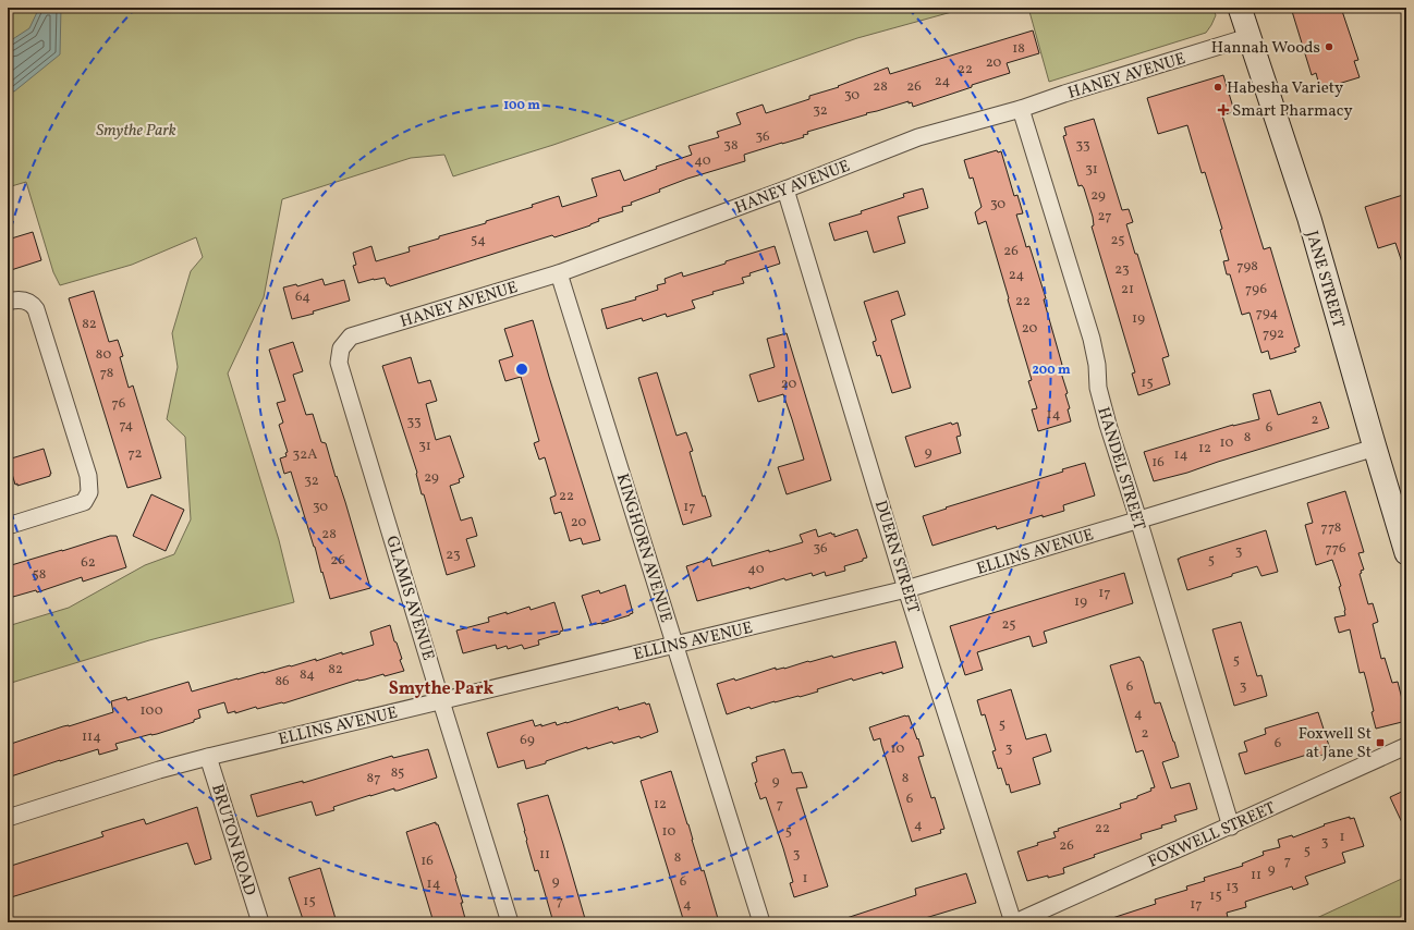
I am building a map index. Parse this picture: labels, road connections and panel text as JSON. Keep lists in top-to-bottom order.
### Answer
{
  "streets": {
    "main road": ["JANE STREET"],
    "street": [
      "HANEY AVENUE",
      "HANDEL STREET",
      "KINGHORN AVENUE",
      "ELLINS AVENUE",
      "DUERN STREET",
      "GLAMIS AVENUE",
      "FOXWELL STREET",
      "BRUTON ROAD"
    ]
  },
  "crossings": [
    ["HANEY AVENUE", "JANE STREET"],
    ["HANEY AVENUE", "HANDEL STREET"],
    ["HANEY AVENUE", "KINGHORN AVENUE"],
    ["HANEY AVENUE", "DUERN STREET"],
    ["HANEY AVENUE", "GLAMIS AVENUE"],
    ["JANE STREET", "ELLINS AVENUE"],
    ["HANDEL STREET", "ELLINS AVENUE"],
    ["HANDEL STREET", "FOXWELL STREET"],
    ["KINGHORN AVENUE", "ELLINS AVENUE"],
    ["ELLINS AVENUE", "DUERN STREET"],
    ["ELLINS AVENUE", "GLAMIS AVENUE"],
    ["ELLINS AVENUE", "BRUTON ROAD"],
    ["DUERN STREET", "FOXWELL STREET"]
  ],
  "districts": ["Smythe Park"],
  "parks": ["Smythe Park"],
  "places": {
    "other": ["Hannah Woods", "Habesha Variety"],
    "health": ["Smart Pharmacy"],
    "transit": ["Foxwell St at Jane St"]
  },
  "house_numbers": [
    "18",
    "20",
    "22",
    "24",
    "28",
    "26",
    "30",
    "32",
    "36",
    "38",
    "33",
    "40",
    "31",
    "29",
    "30",
    "27",
    "54",
    "25",
    "26",
    "798",
    "23",
    "24",
    "21",
    "796",
    "64",
    "22",
    "794",
    "19",
    "82",
    "20",
    "792",
    "80",
    "78",
    "15",
    "20",
    "76",
    "14",
    "2",
    "33",
    "74",
    "6",
    "8",
    "10",
    "31",
    "12",
    "9",
    "72",
    "32A",
    "14",
    "16",
    "29",
    "32",
    "22",
    "30",
    "17",
    "20",
    "778",
    "28",
    "36",
    "776",
    "3",
    "23",
    "26",
    "5",
    "62",
    "40",
    "58",
    "17",
    "19",
    "25",
    "5",
    "82",
    "84",
    "86",
    "6",
    "3",
    "100",
    "4",
    "5",
    "2",
    "114",
    "69",
    "6",
    "10",
    "3",
    "85",
    "87",
    "8",
    "9",
    "6",
    "12",
    "7",
    "4",
    "22",
    "10",
    "5",
    "1",
    "3",
    "26",
    "5",
    "11",
    "3",
    "8",
    "16",
    "7",
    "9",
    "11",
    "1",
    "9",
    "6",
    "14",
    "13",
    "15",
    "15",
    "7",
    "4",
    "17"
  ],
  "rings": ["100 m", "200 m"]
}
